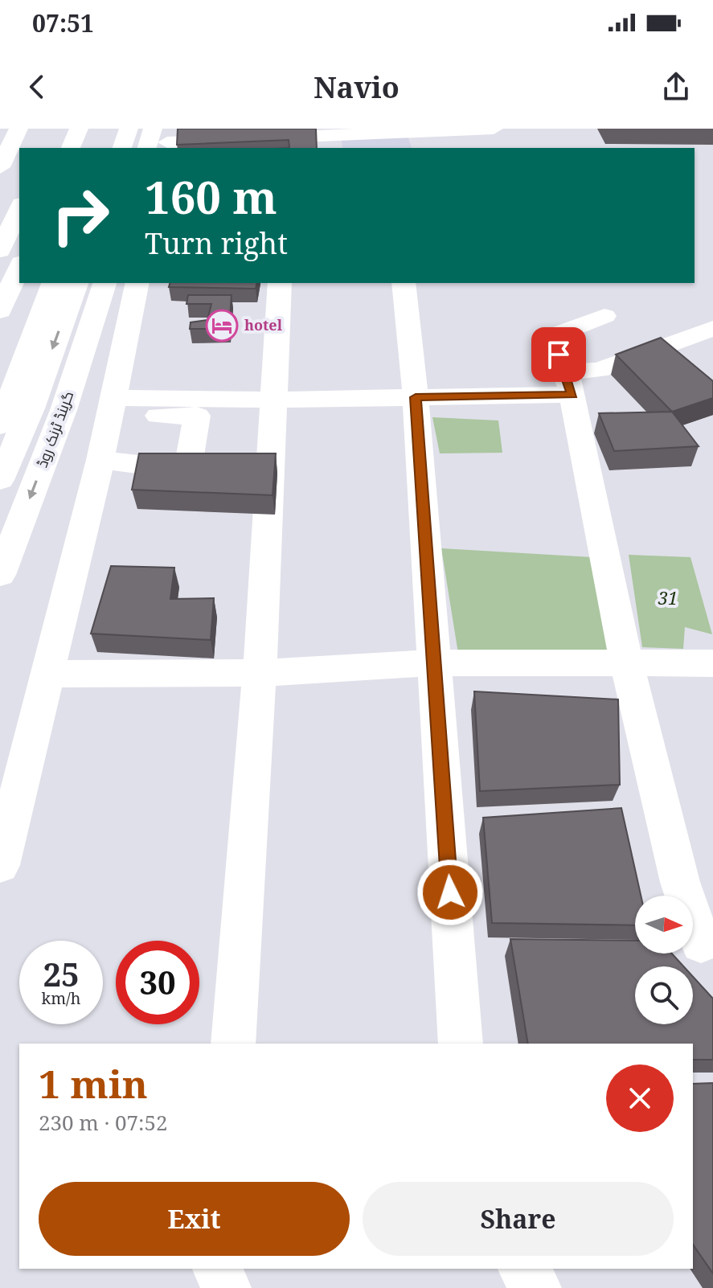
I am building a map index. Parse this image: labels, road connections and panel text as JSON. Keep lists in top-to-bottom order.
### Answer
{
  "streets": {
    "main road": ["گرینڈ ٹرنک روڈ"]
  },
  "parks": ["31"],
  "places": {
    "hotel": ["hotel"]
  },
  "north": "right",
  "page": {
    "status": "07:51",
    "header": "Navio",
    "turn": ["160 m", "Turn right"],
    "speed": "25 km/h",
    "limit": "30",
    "heading": ["1 min", "230 m · 07:52"],
    "buttons": ["Exit", "Share"]
  }
}
